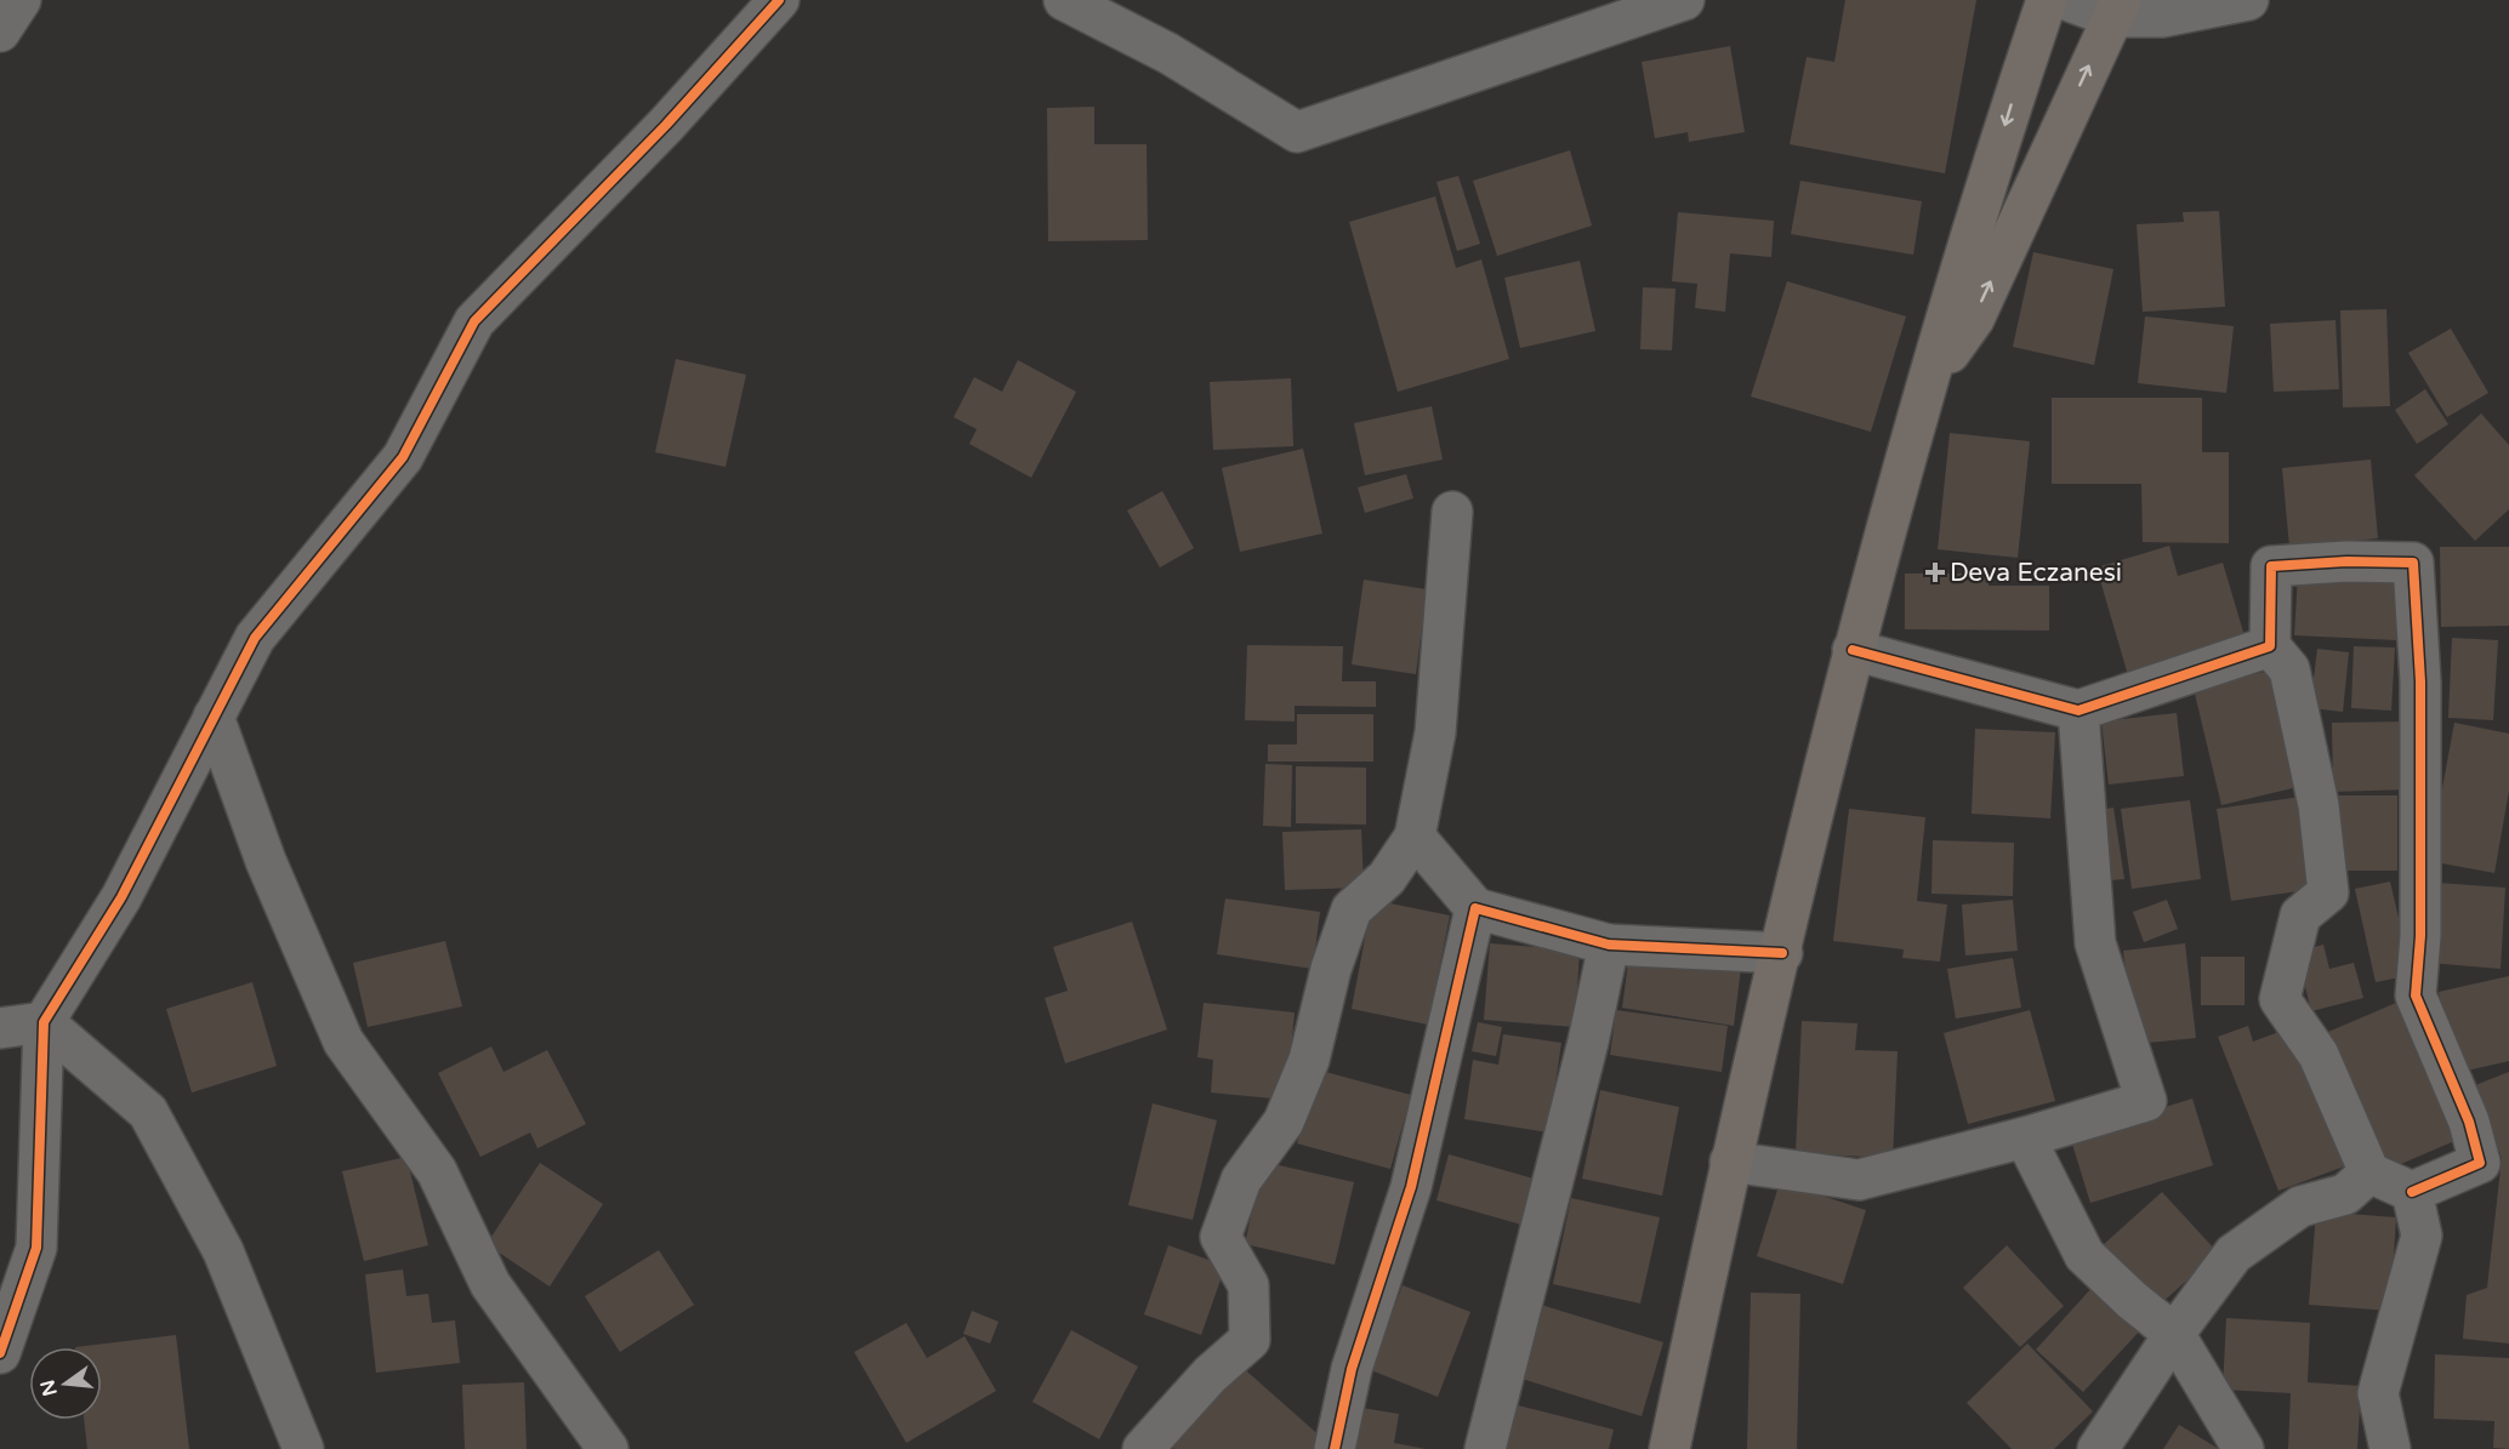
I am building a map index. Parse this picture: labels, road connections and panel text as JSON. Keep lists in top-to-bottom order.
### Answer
{
  "places": {
    "health": ["Deva Eczanesi"]
  },
  "north": "left"
}
